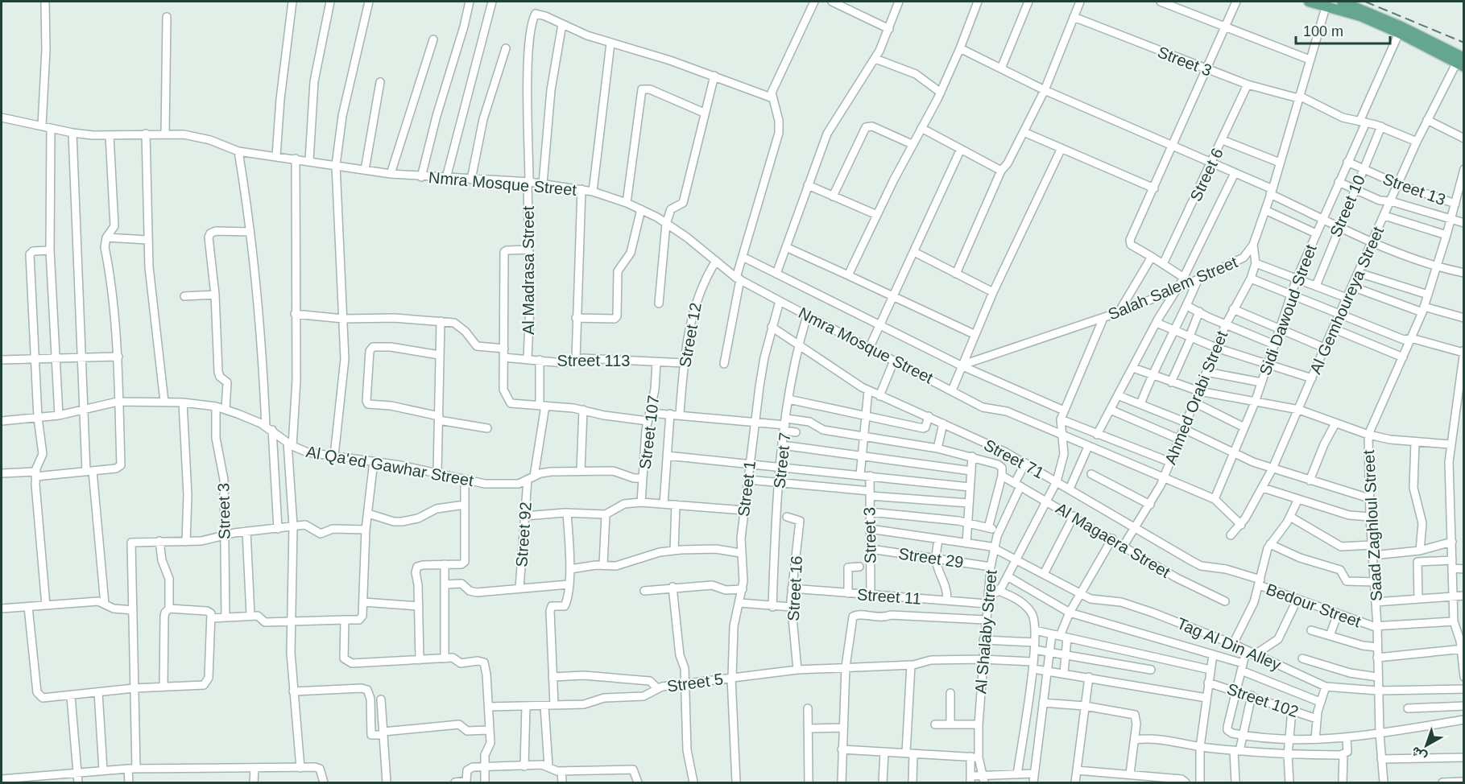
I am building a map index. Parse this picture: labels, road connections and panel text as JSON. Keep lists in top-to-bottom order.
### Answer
{
  "streets": {
    "street": [
      "Street 3",
      "Street 6",
      "Nmra Mosque Street",
      "Street 13",
      "Street 10",
      "Al Madrasa Street",
      "Salah Salem Street",
      "Al Gemhoureya Street",
      "Sidi Dawoud Street",
      "Street 12",
      "Street 113",
      "Ahmed Orabi Street",
      "Street 107",
      "Street 71",
      "Street 7",
      "Al Qa'ed Gawhar Street",
      "Street 1",
      "Saad Zaghloul Street",
      "Street 92",
      "Al Magaera Street",
      "Street 29",
      "Street 16",
      "Street 11",
      "Bedour Street",
      "Al Shalaby Street",
      "Tag Al Din Alley",
      "Street 5",
      "Street 102"
    ]
  },
  "crossings": [
    ["Street 3", "Street 6"],
    ["Street 3", "Street 10"],
    ["Street 3", "Salah Salem Street"],
    ["Street 3", "Al Gemhoureya Street"],
    ["Street 3", "Sidi Dawoud Street"],
    ["Street 3", "Al Qa'ed Gawhar Street"],
    ["Street 3", "Street 29"],
    ["Street 3", "Street 11"],
    ["Street 3", "Tag Al Din Alley"],
    ["Nmra Mosque Street", "Al Madrasa Street"],
    ["Nmra Mosque Street", "Sidi Dawoud Street"],
    ["Nmra Mosque Street", "Street 12"],
    ["Nmra Mosque Street", "Ahmed Orabi Street"],
    ["Nmra Mosque Street", "Street 7"],
    ["Nmra Mosque Street", "Street 1"],
    ["Street 13", "Street 10"],
    ["Street 13", "Al Gemhoureya Street"],
    ["Street 13", "Sidi Dawoud Street"],
    ["Street 13", "Saad Zaghloul Street"],
    ["Al Madrasa Street", "Street 113"],
    ["Salah Salem Street", "Ahmed Orabi Street"],
    ["Street 12", "Street 113"],
    ["Street 113", "Street 107"],
    ["Street 113", "Street 92"],
    ["Ahmed Orabi Street", "Street 71"],
    ["Ahmed Orabi Street", "Al Magaera Street"],
    ["Street 107", "Al Qa'ed Gawhar Street"],
    ["Street 71", "Street 7"],
    ["Street 71", "Street 1"],
    ["Street 71", "Bedour Street"],
    ["Street 71", "Al Shalaby Street"],
    ["Al Qa'ed Gawhar Street", "Street 92"],
    ["Street 1", "Street 5"],
    ["Saad Zaghloul Street", "Bedour Street"],
    ["Saad Zaghloul Street", "Tag Al Din Alley"],
    ["Al Magaera Street", "Al Shalaby Street"],
    ["Street 29", "Al Shalaby Street"],
    ["Street 16", "Street 11"],
    ["Street 16", "Street 5"],
    ["Street 11", "Al Shalaby Street"],
    ["Al Shalaby Street", "Tag Al Din Alley"],
    ["Al Shalaby Street", "Street 5"]
  ],
  "scale_bar": "100 m",
  "north": "bottom left"
}
